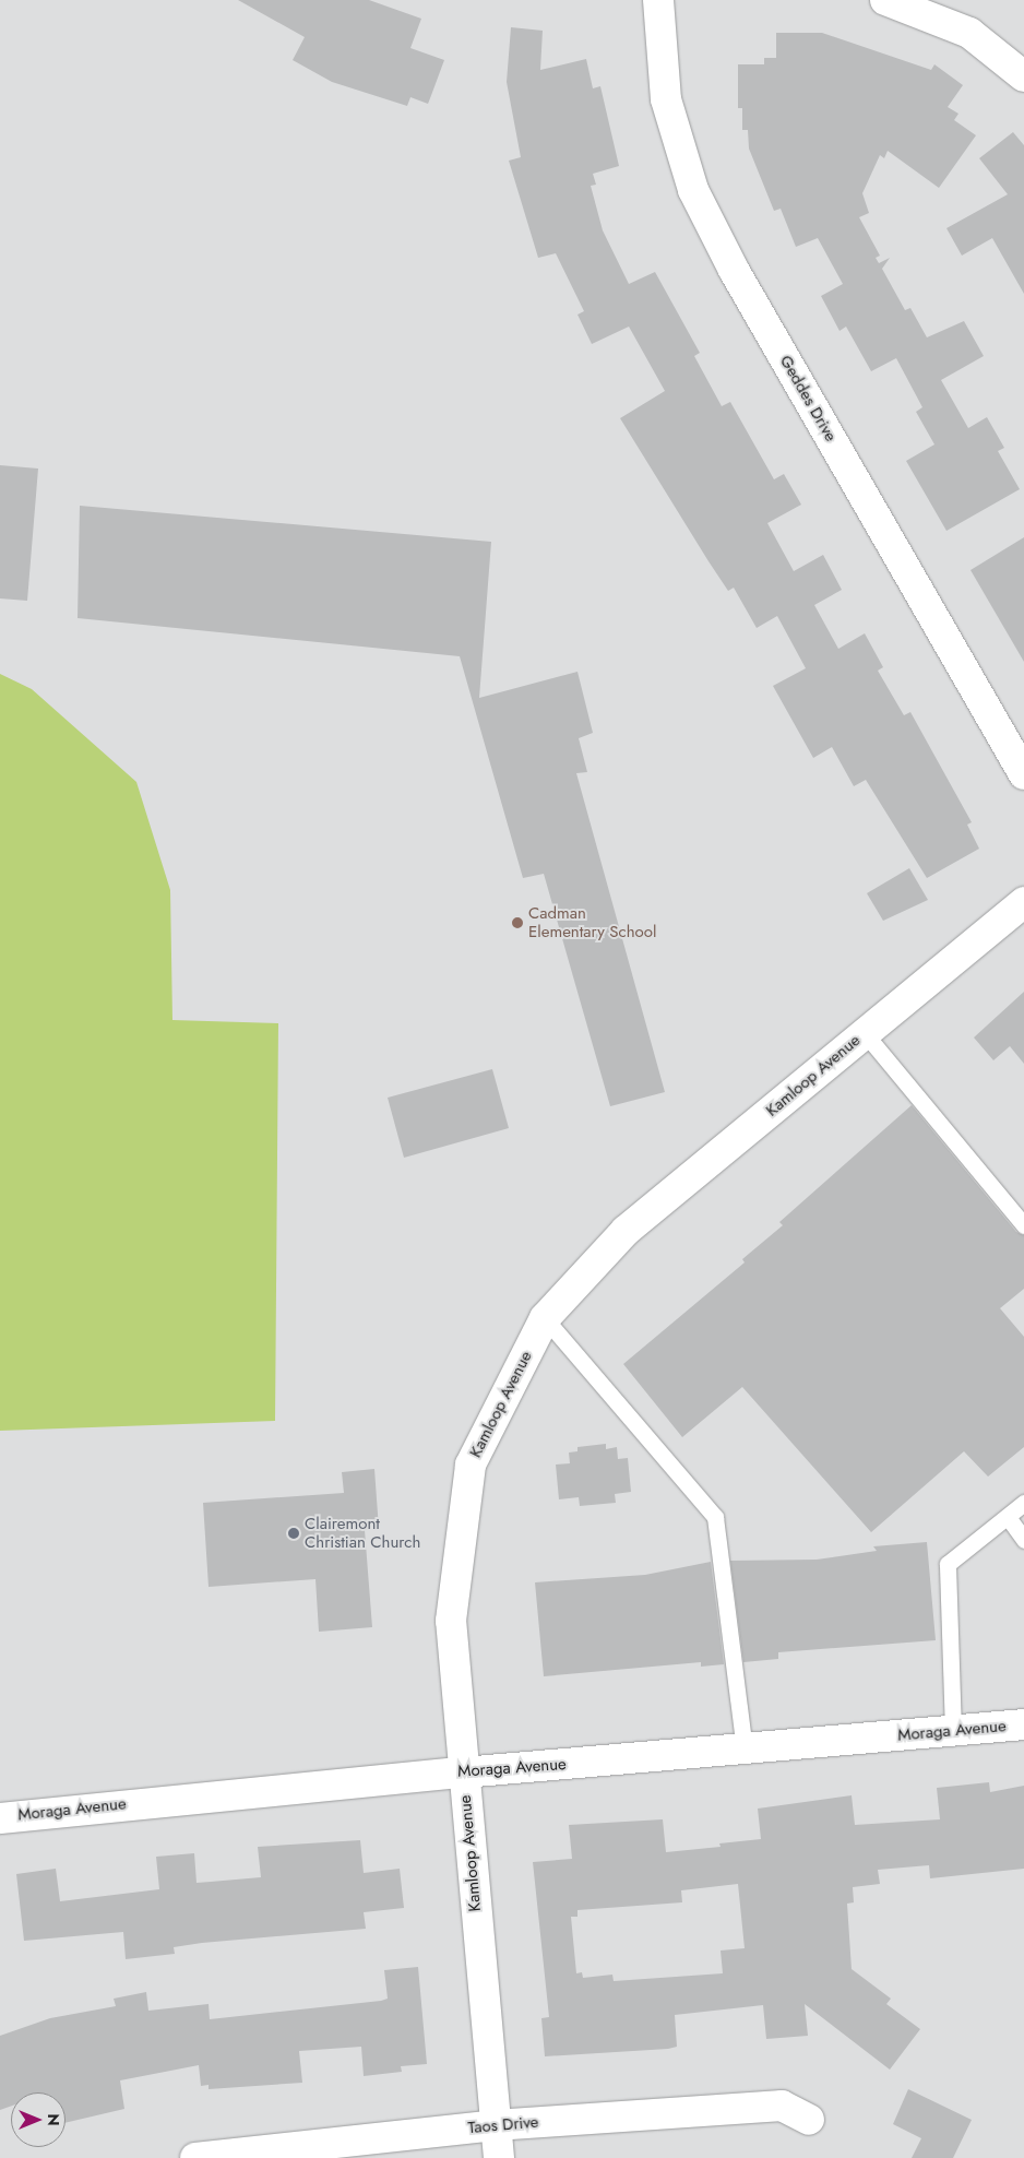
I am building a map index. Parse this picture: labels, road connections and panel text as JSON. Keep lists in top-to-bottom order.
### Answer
{
  "streets": {
    "street": [
      "Geddes Drive",
      "Kamloop Avenue",
      "Moraga Avenue",
      "Taos Drive"
    ]
  },
  "crossings": [
    ["Kamloop Avenue", "Moraga Avenue"],
    ["Kamloop Avenue", "Taos Drive"]
  ],
  "places": ["Cadman Elementary School", "Clairemont Christian Church"],
  "north": "right"
}
